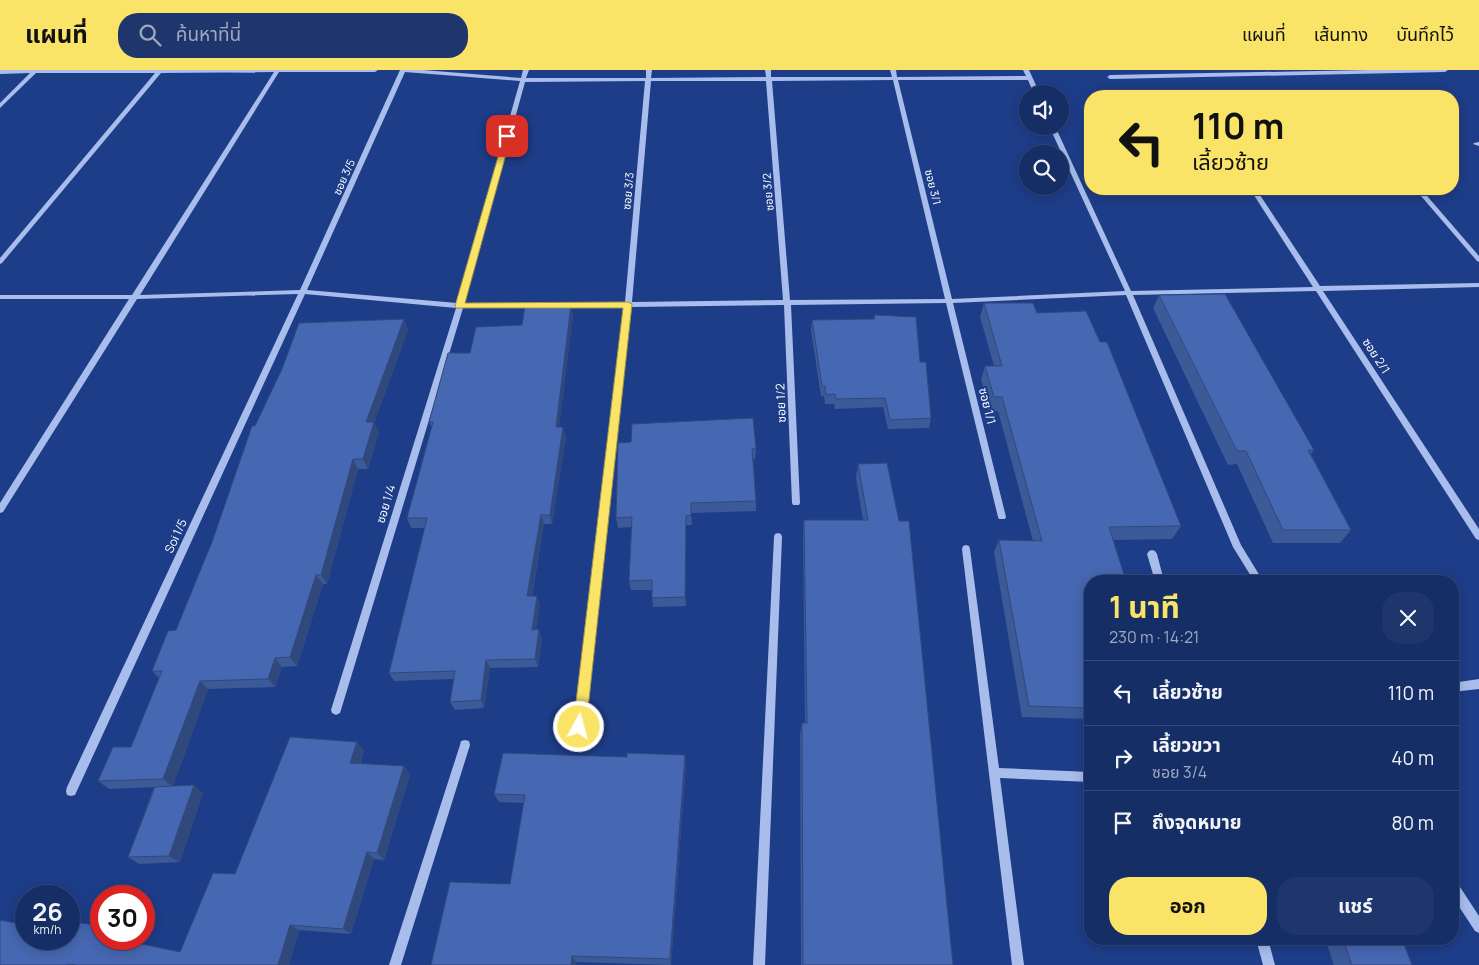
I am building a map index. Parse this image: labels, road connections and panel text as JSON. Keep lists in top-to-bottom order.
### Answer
{
  "streets": {
    "street": [
      "ซอย 3/5",
      "ซอย 3/1",
      "ซอย 3/3",
      "ซอย 3/2",
      "ซอย 2/1",
      "ซอย 1/2",
      "ซอย 1/1",
      "ซอย 1/4",
      "Soi 1/5"
    ]
  },
  "crossings": [
    ["ซอย 3/5", "Soi 1/5"],
    ["ซอย 3/1", "ซอย 1/1"],
    ["ซอย 3/2", "ซอย 1/2"]
  ],
  "page": {
    "header": "แผนที่",
    "search": "ค้นหาที่นี่",
    "nav": ["แผนที่", "เส้นทาง", "บันทึกไว้"],
    "turn": ["110 m", "เลี้ยวซ้าย"],
    "heading": ["1 นาที", "230 m · 14:21"],
    "list": [
      {
        "name": "เลี้ยวซ้าย",
        "value": "110 m"
      },
      {
        "name": "เลี้ยวขวา",
        "note": "ซอย 3/4",
        "value": "40 m"
      },
      {
        "name": "ถึงจุดหมาย",
        "value": "80 m"
      }
    ],
    "buttons": ["ออก", "แชร์"],
    "speed": "26 km/h",
    "limit": "30"
  }
}
